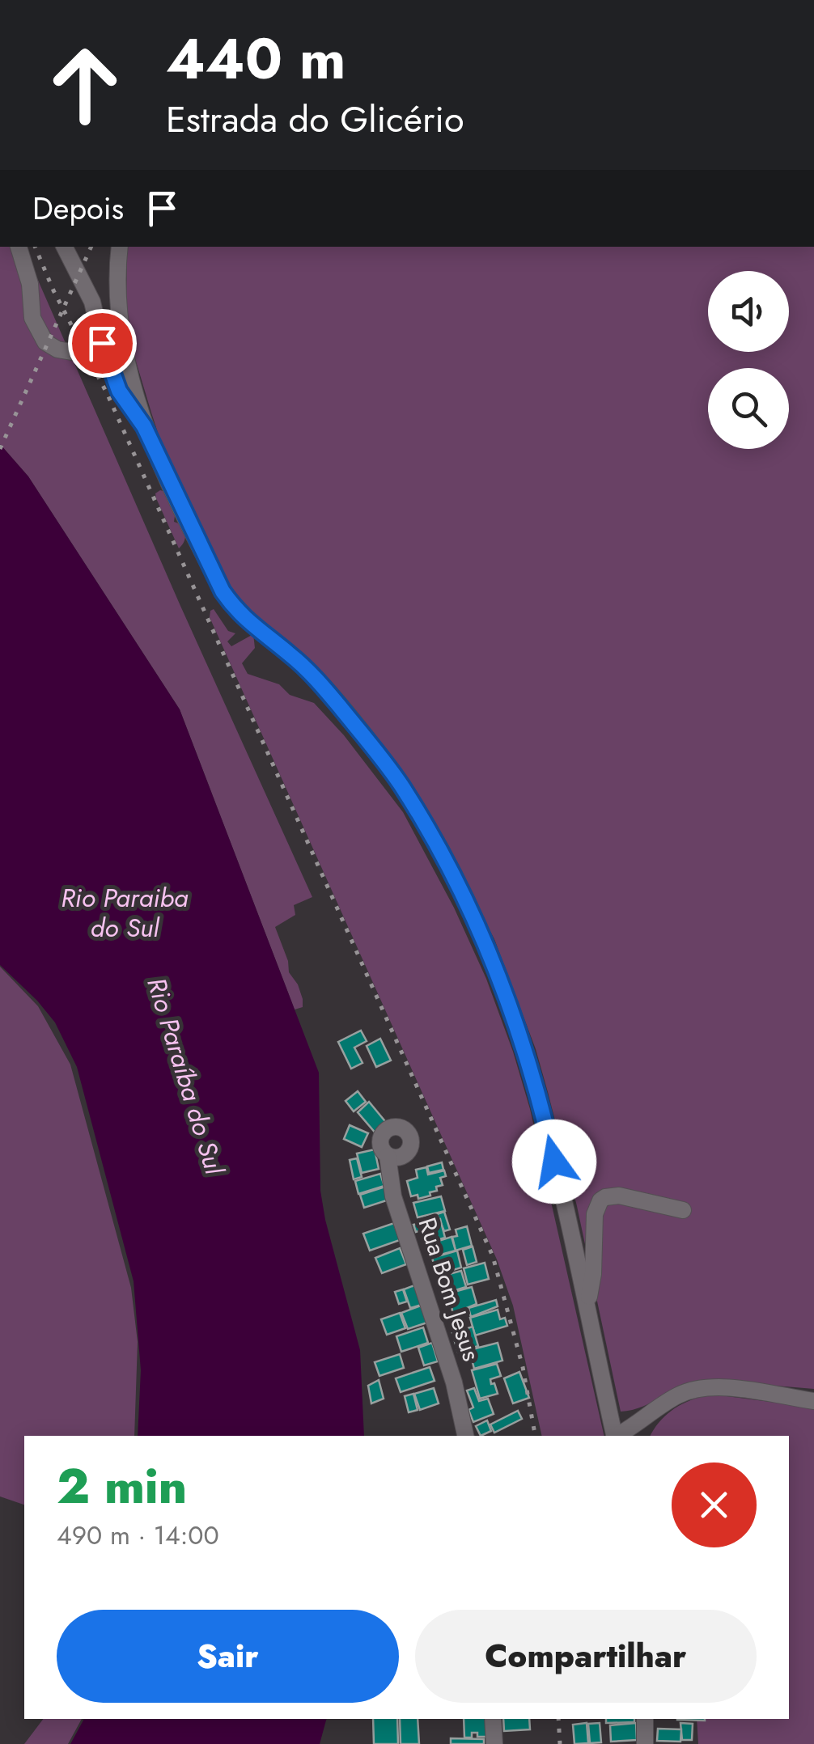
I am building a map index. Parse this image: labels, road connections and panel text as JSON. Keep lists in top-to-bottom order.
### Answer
{
  "streets": {
    "street": ["Rua Bom Jesus"]
  },
  "water": ["Rio Paraiba do Sul", "Rio Paraíba do Sul"],
  "page": {
    "turn": ["440 m", "Estrada do Glicério"],
    "then": "Depois",
    "heading": ["2 min", "490 m · 14:00"],
    "buttons": ["Sair", "Compartilhar"]
  }
}
